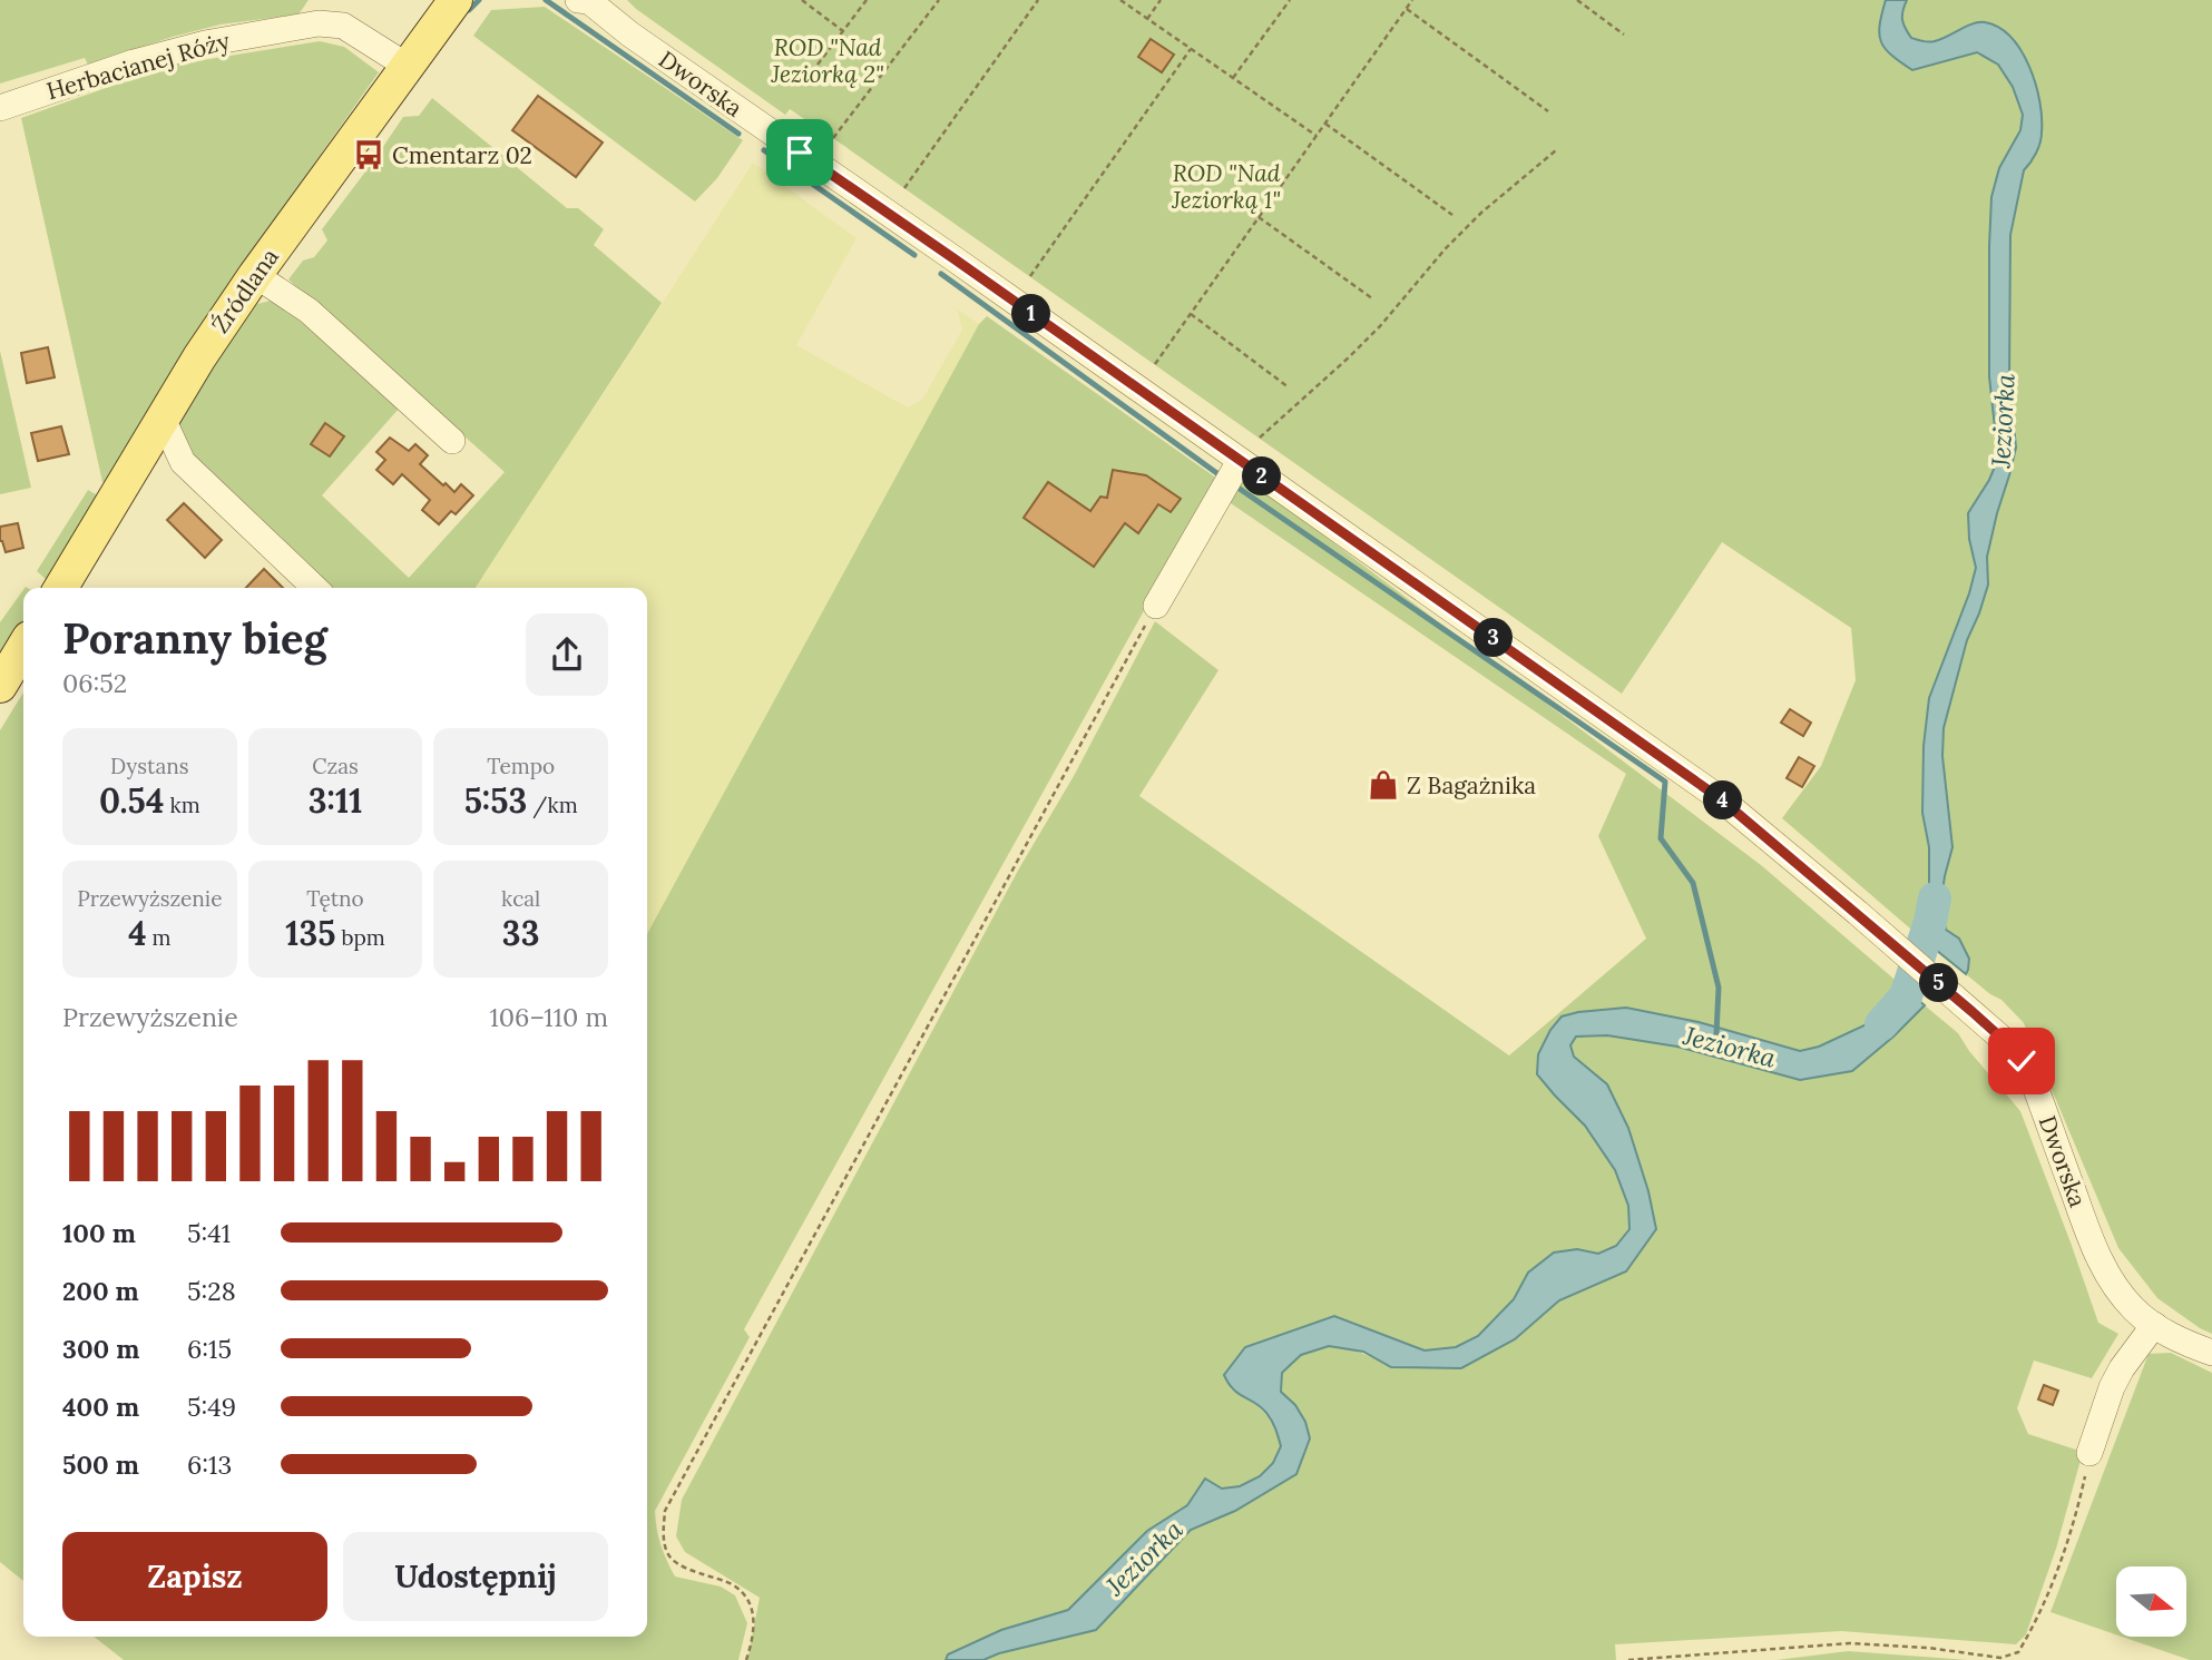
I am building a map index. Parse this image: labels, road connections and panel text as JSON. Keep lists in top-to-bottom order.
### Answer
{
  "streets": {
    "main road": ["Źródlana"],
    "street": ["Herbacianej Róży", "Dworska"]
  },
  "crossings": [
    ["Herbacianej Róży", "Źródlana"]
  ],
  "water": ["Jeziorka"],
  "parks": ["ROD \"Nad Jeziorką 2\"", "ROD \"Nad Jeziorką 1\""],
  "places": {
    "bus stop": ["Cmentarz 02"],
    "shop": ["Z Bagażnika"]
  },
  "north": "right",
  "page": {
    "pins": [
      "1",
      "2",
      "3",
      "4",
      "5"
    ],
    "heading": ["Poranny bieg", "06:52"],
    "stats": [
      ["Dystans", "0.54 km"],
      ["Czas", "3:11"],
      ["Tempo", "5:53 /km"],
      ["Przewyższenie", "4 m"],
      ["Tętno", "135 bpm"],
      ["kcal", "33"]
    ],
    "chart": ["Przewyższenie", "106–110 m"],
    "list": [
      {
        "name": "100 m",
        "note": "5:41"
      },
      {
        "name": "200 m",
        "note": "5:28"
      },
      {
        "name": "300 m",
        "note": "6:15"
      },
      {
        "name": "400 m",
        "note": "5:49"
      },
      {
        "name": "500 m",
        "note": "6:13"
      }
    ],
    "buttons": ["Zapisz", "Udostępnij"]
  }
}
